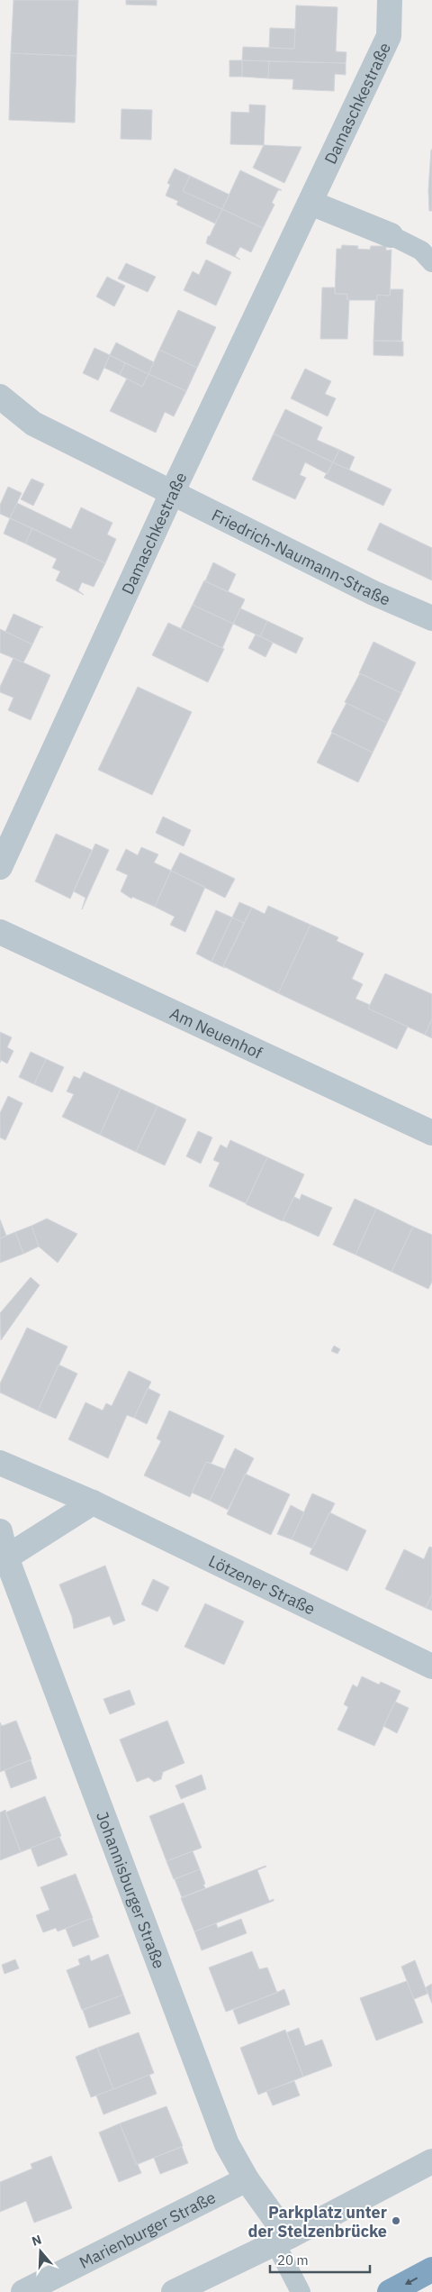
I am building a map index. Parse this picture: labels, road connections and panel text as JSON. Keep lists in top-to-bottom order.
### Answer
{
  "streets": {
    "street": [
      "Damaschkestraße",
      "Friedrich-Naumann-Straße",
      "Am Neuenhof",
      "Lötzener Straße",
      "Johannisburger Straße",
      "Marienburger Straße"
    ]
  },
  "crossings": [
    ["Damaschkestraße", "Friedrich-Naumann-Straße"],
    ["Johannisburger Straße", "Marienburger Straße"]
  ],
  "places": ["Parkplatz unter der Stelzenbrücke"],
  "scale_bar": "20 m",
  "north": "top"
}
